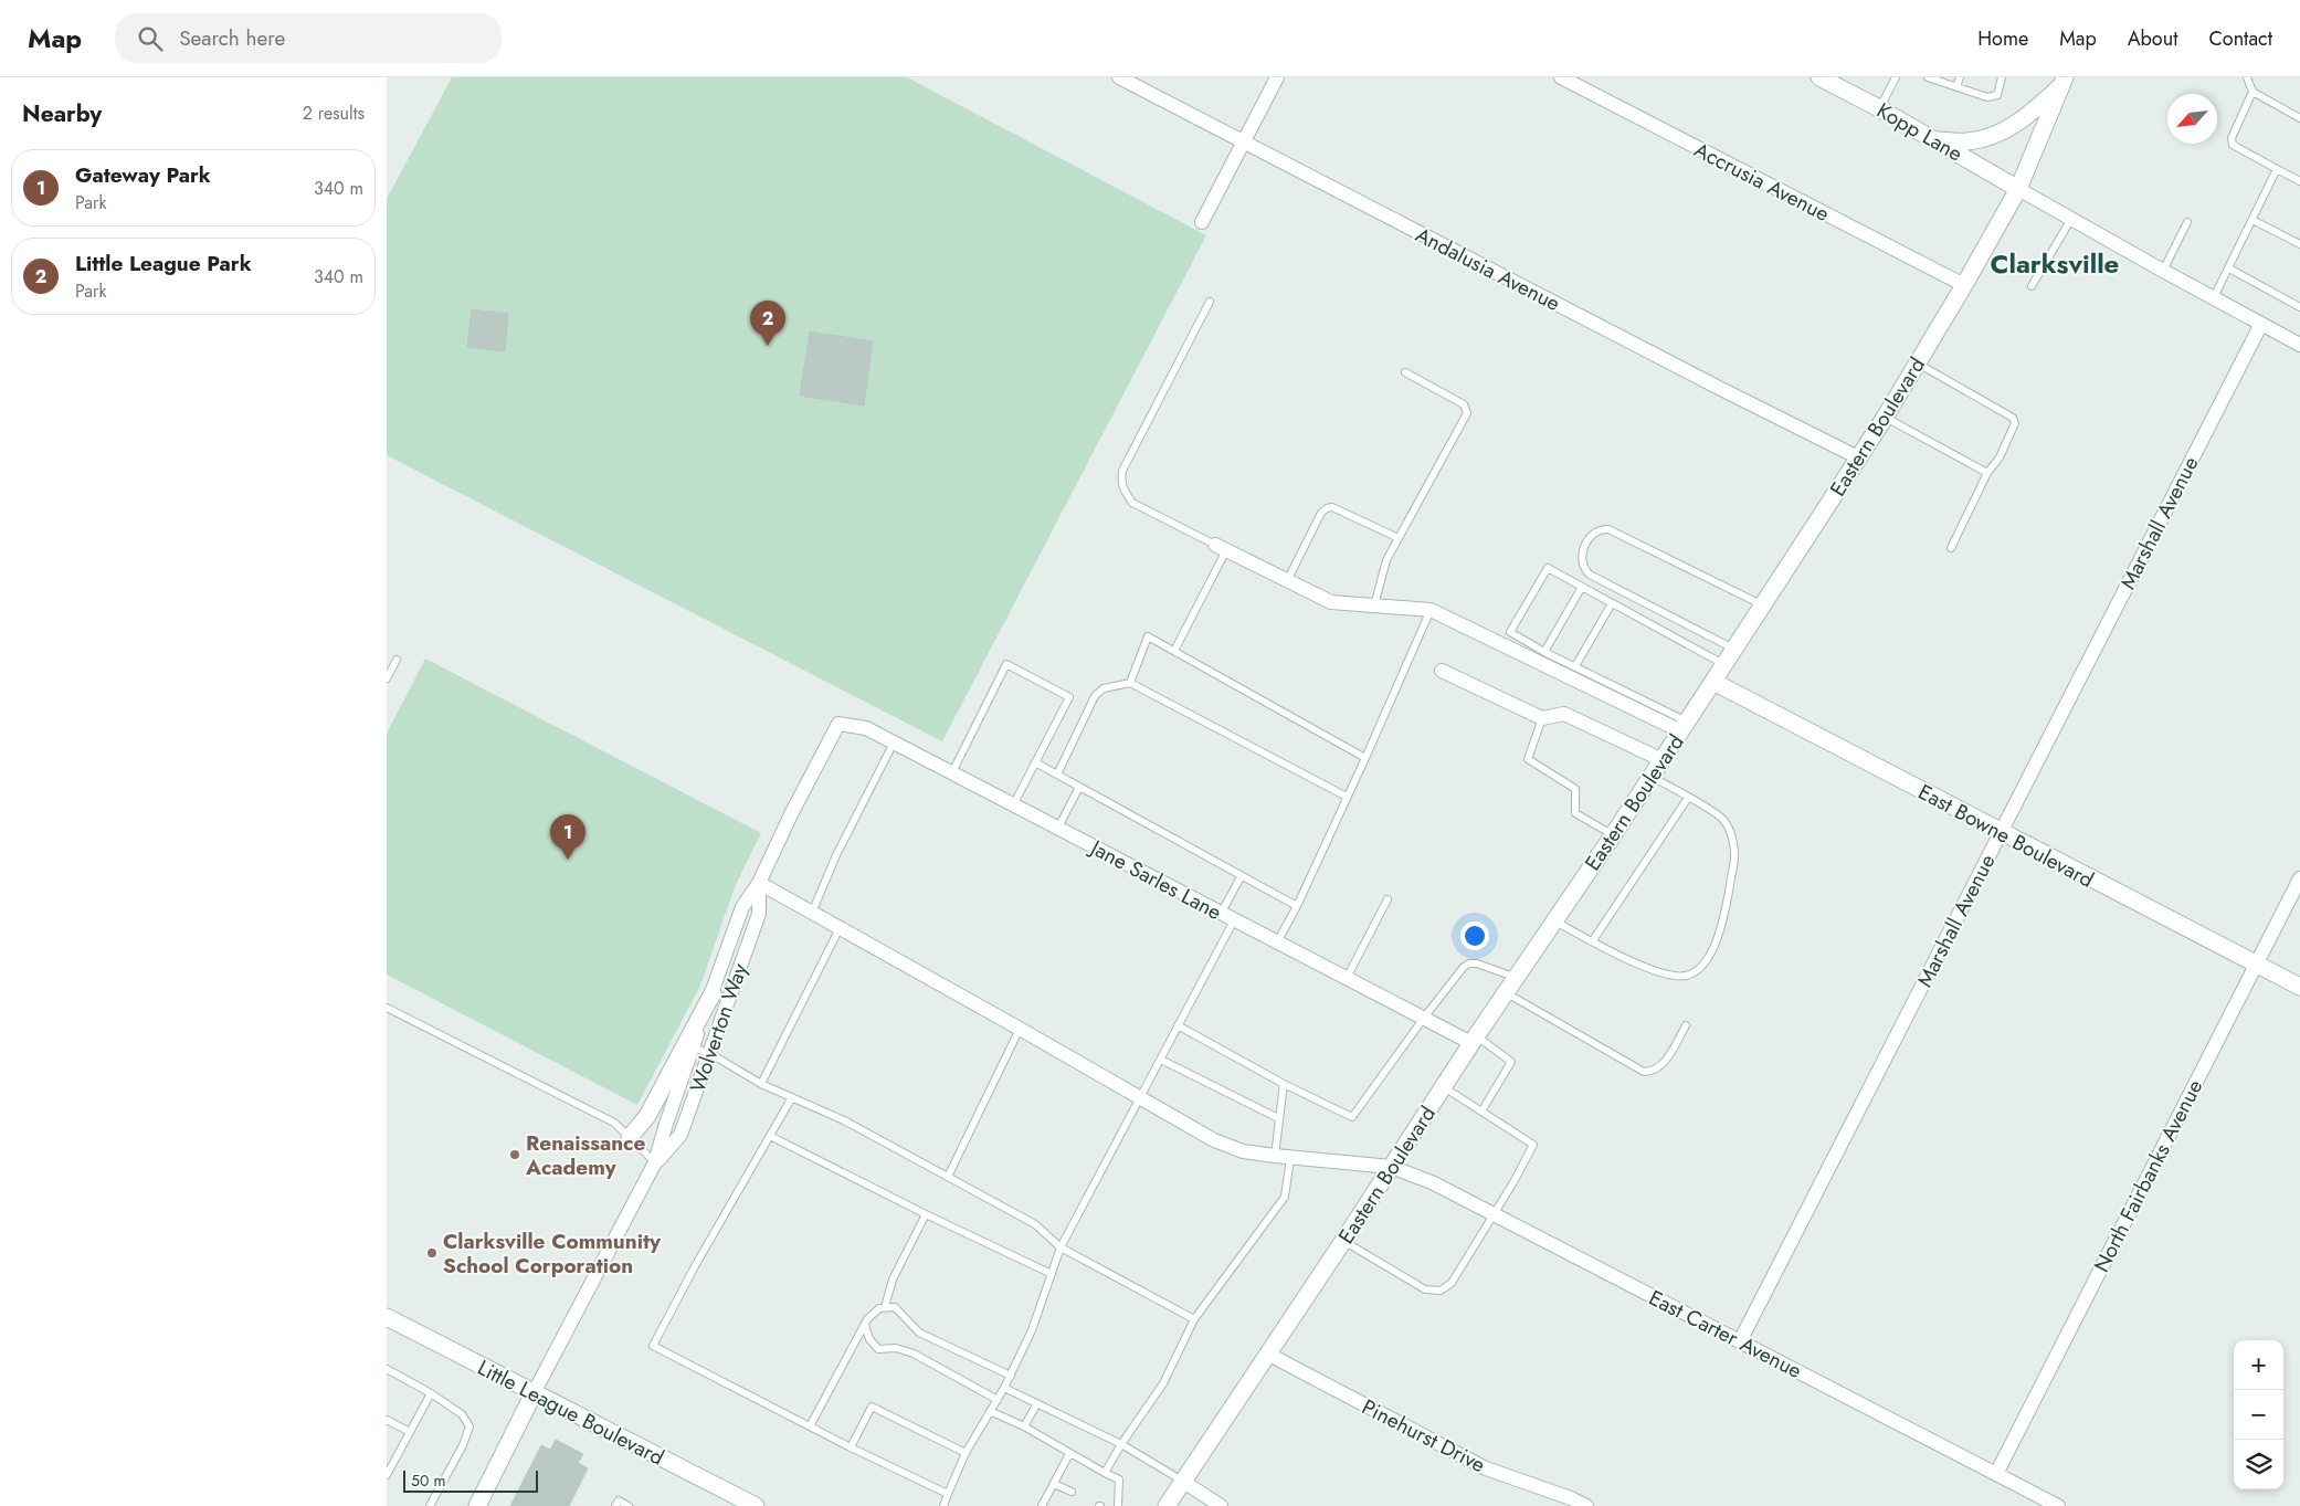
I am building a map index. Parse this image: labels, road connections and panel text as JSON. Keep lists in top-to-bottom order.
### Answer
{
  "streets": {
    "main road": [
      "Kopp Lane",
      "Eastern Boulevard",
      "East Bowne Boulevard",
      "Little League Boulevard"
    ],
    "street": [
      "Accrusia Avenue",
      "Andalusia Avenue",
      "Marshall Avenue",
      "Jane Sarles Lane",
      "Wolverton Way",
      "North Fairbanks Avenue",
      "East Carter Avenue",
      "Pinehurst Drive"
    ]
  },
  "crossings": [
    ["Kopp Lane", "Eastern Boulevard"],
    ["Accrusia Avenue", "Eastern Boulevard"],
    ["Andalusia Avenue", "Eastern Boulevard"],
    ["Eastern Boulevard", "East Bowne Boulevard"],
    ["Eastern Boulevard", "Jane Sarles Lane"],
    ["Eastern Boulevard", "East Carter Avenue"],
    ["Eastern Boulevard", "Pinehurst Drive"],
    ["Marshall Avenue", "East Bowne Boulevard"],
    ["Marshall Avenue", "East Carter Avenue"],
    ["East Bowne Boulevard", "North Fairbanks Avenue"],
    ["Jane Sarles Lane", "Wolverton Way"],
    ["Wolverton Way", "East Carter Avenue"],
    ["Wolverton Way", "Little League Boulevard"],
    ["North Fairbanks Avenue", "East Carter Avenue"]
  ],
  "districts": ["Clarksville"],
  "places": ["Renaissance Academy", "Clarksville Community School Corporation"],
  "scale_bar": "50 m",
  "north": "bottom left",
  "page": {
    "header": "Map",
    "search": "Search here",
    "nav": [
      "Home",
      "Map",
      "About",
      "Contact"
    ],
    "heading": ["Nearby", "2 results"],
    "list": [
      {
        "mark": "1",
        "name": "Gateway Park",
        "note": "Park",
        "value": "340 m"
      },
      {
        "mark": "2",
        "name": "Little League Park",
        "note": "Park",
        "value": "340 m"
      }
    ],
    "pins": ["2", "1"],
    "map_buttons": ["+", "−"],
    "scale": "50 m"
  }
}
